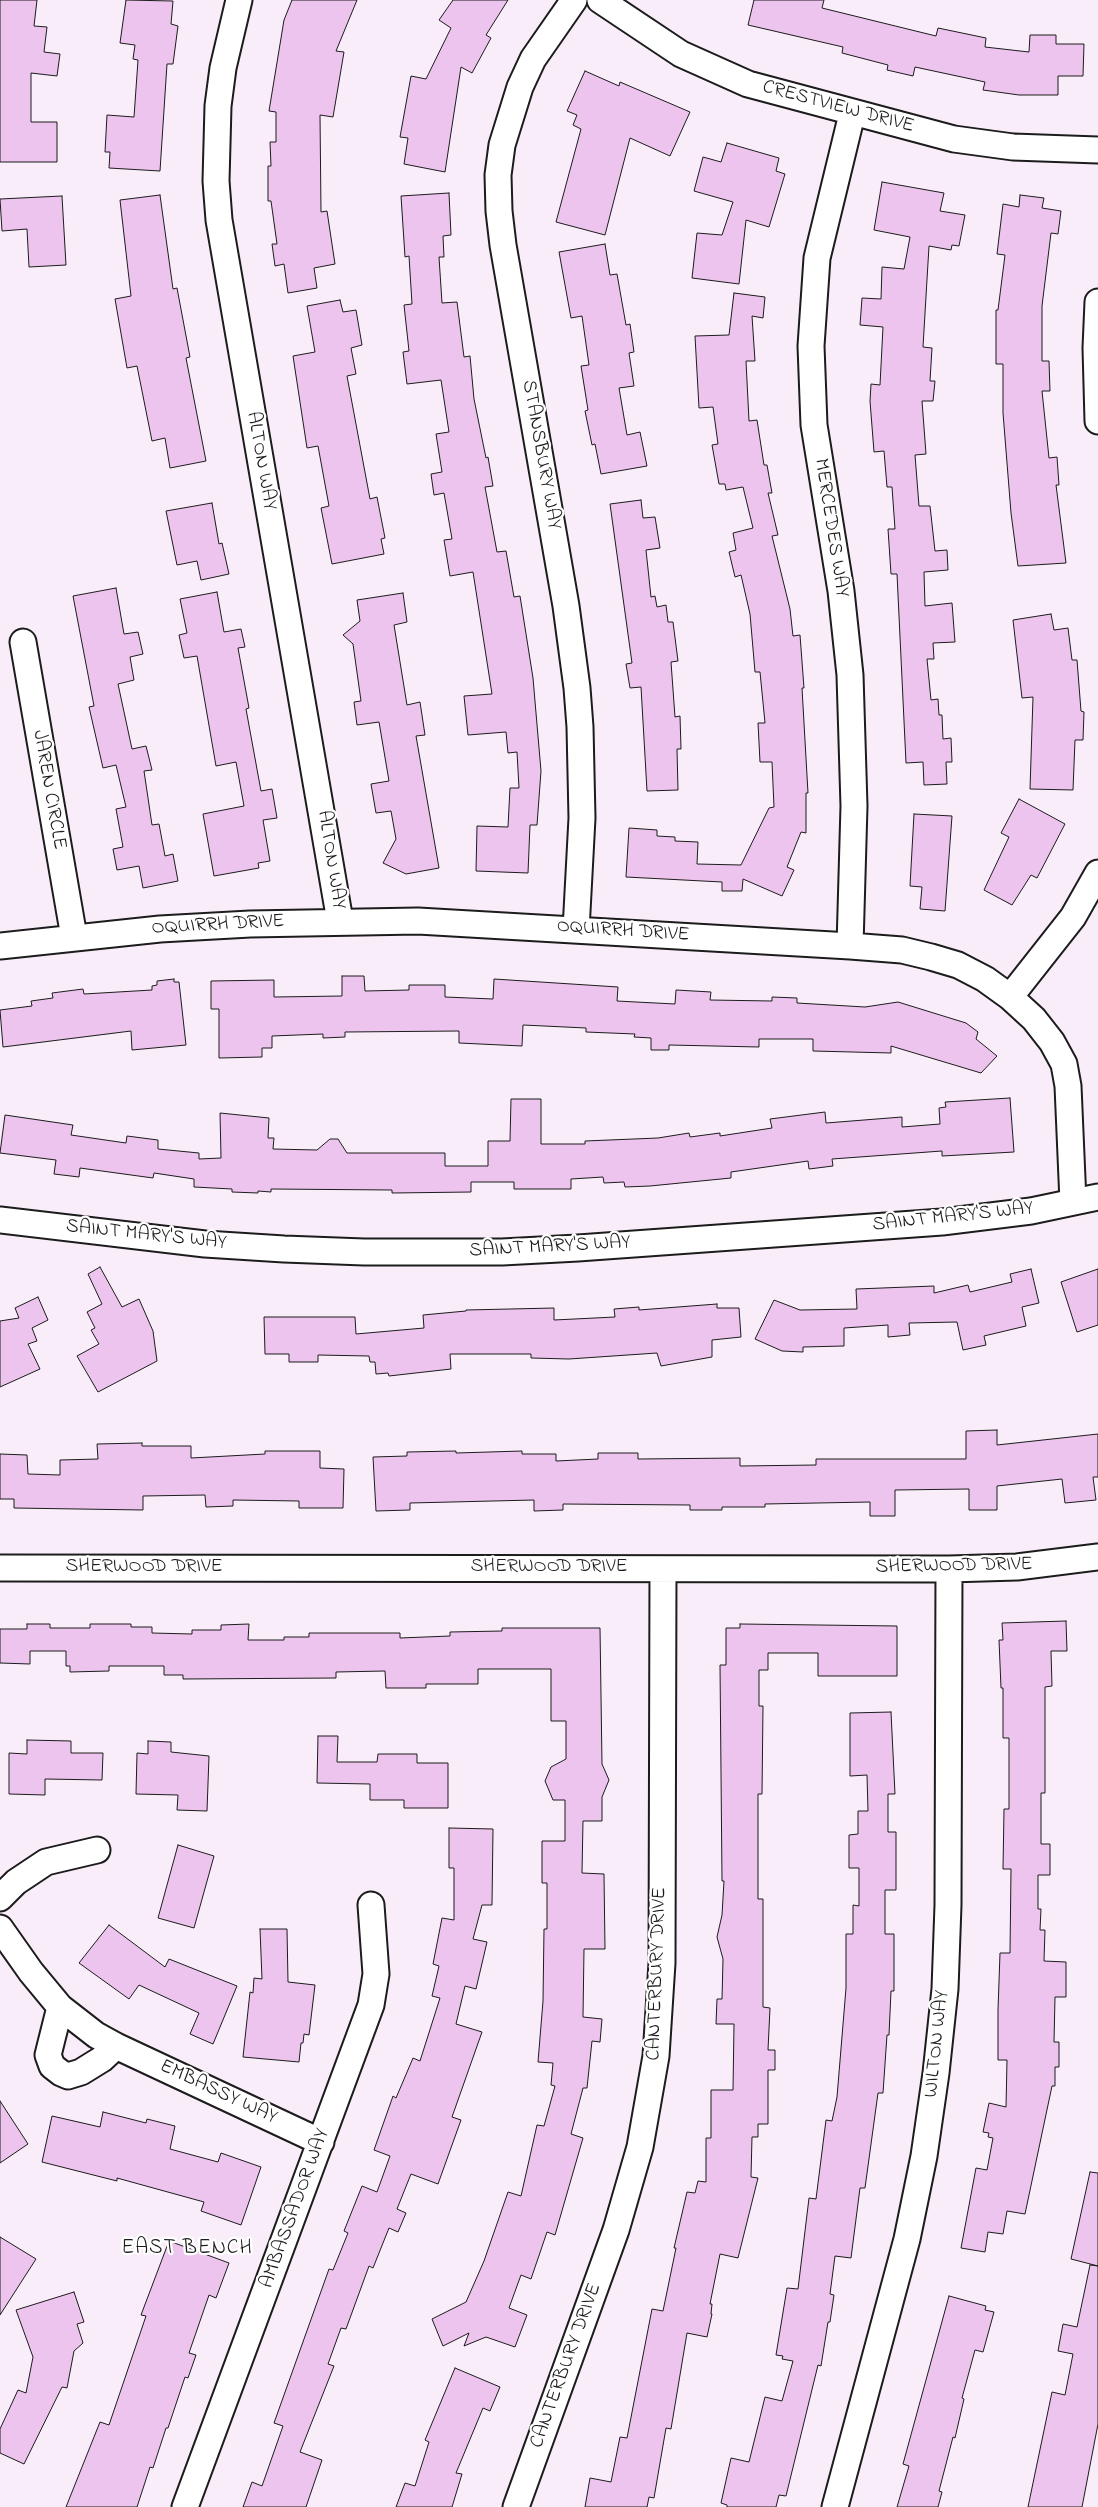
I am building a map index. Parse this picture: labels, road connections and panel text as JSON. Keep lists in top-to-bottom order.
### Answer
{
  "streets": {
    "street": [
      "CRESTVIEW DRIVE",
      "STANSBURY WAY",
      "ALTON WAY",
      "MERCEDES WAY",
      "JAREN CIRCLE",
      "OQUIRRH DRIVE",
      "SAINT MARY'S WAY",
      "SHERWOOD DRIVE",
      "CANTERBURY DRIVE",
      "WILTON WAY",
      "EMBASSY WAY",
      "AMBASSADOR WAY"
    ]
  },
  "crossings": [
    ["CRESTVIEW DRIVE", "MERCEDES WAY"],
    ["STANSBURY WAY", "OQUIRRH DRIVE"],
    ["ALTON WAY", "OQUIRRH DRIVE"],
    ["MERCEDES WAY", "OQUIRRH DRIVE"],
    ["JAREN CIRCLE", "OQUIRRH DRIVE"],
    ["OQUIRRH DRIVE", "SAINT MARY'S WAY"],
    ["SHERWOOD DRIVE", "CANTERBURY DRIVE"],
    ["SHERWOOD DRIVE", "WILTON WAY"],
    ["EMBASSY WAY", "AMBASSADOR WAY"]
  ],
  "districts": ["EAST BENCH"]
}
